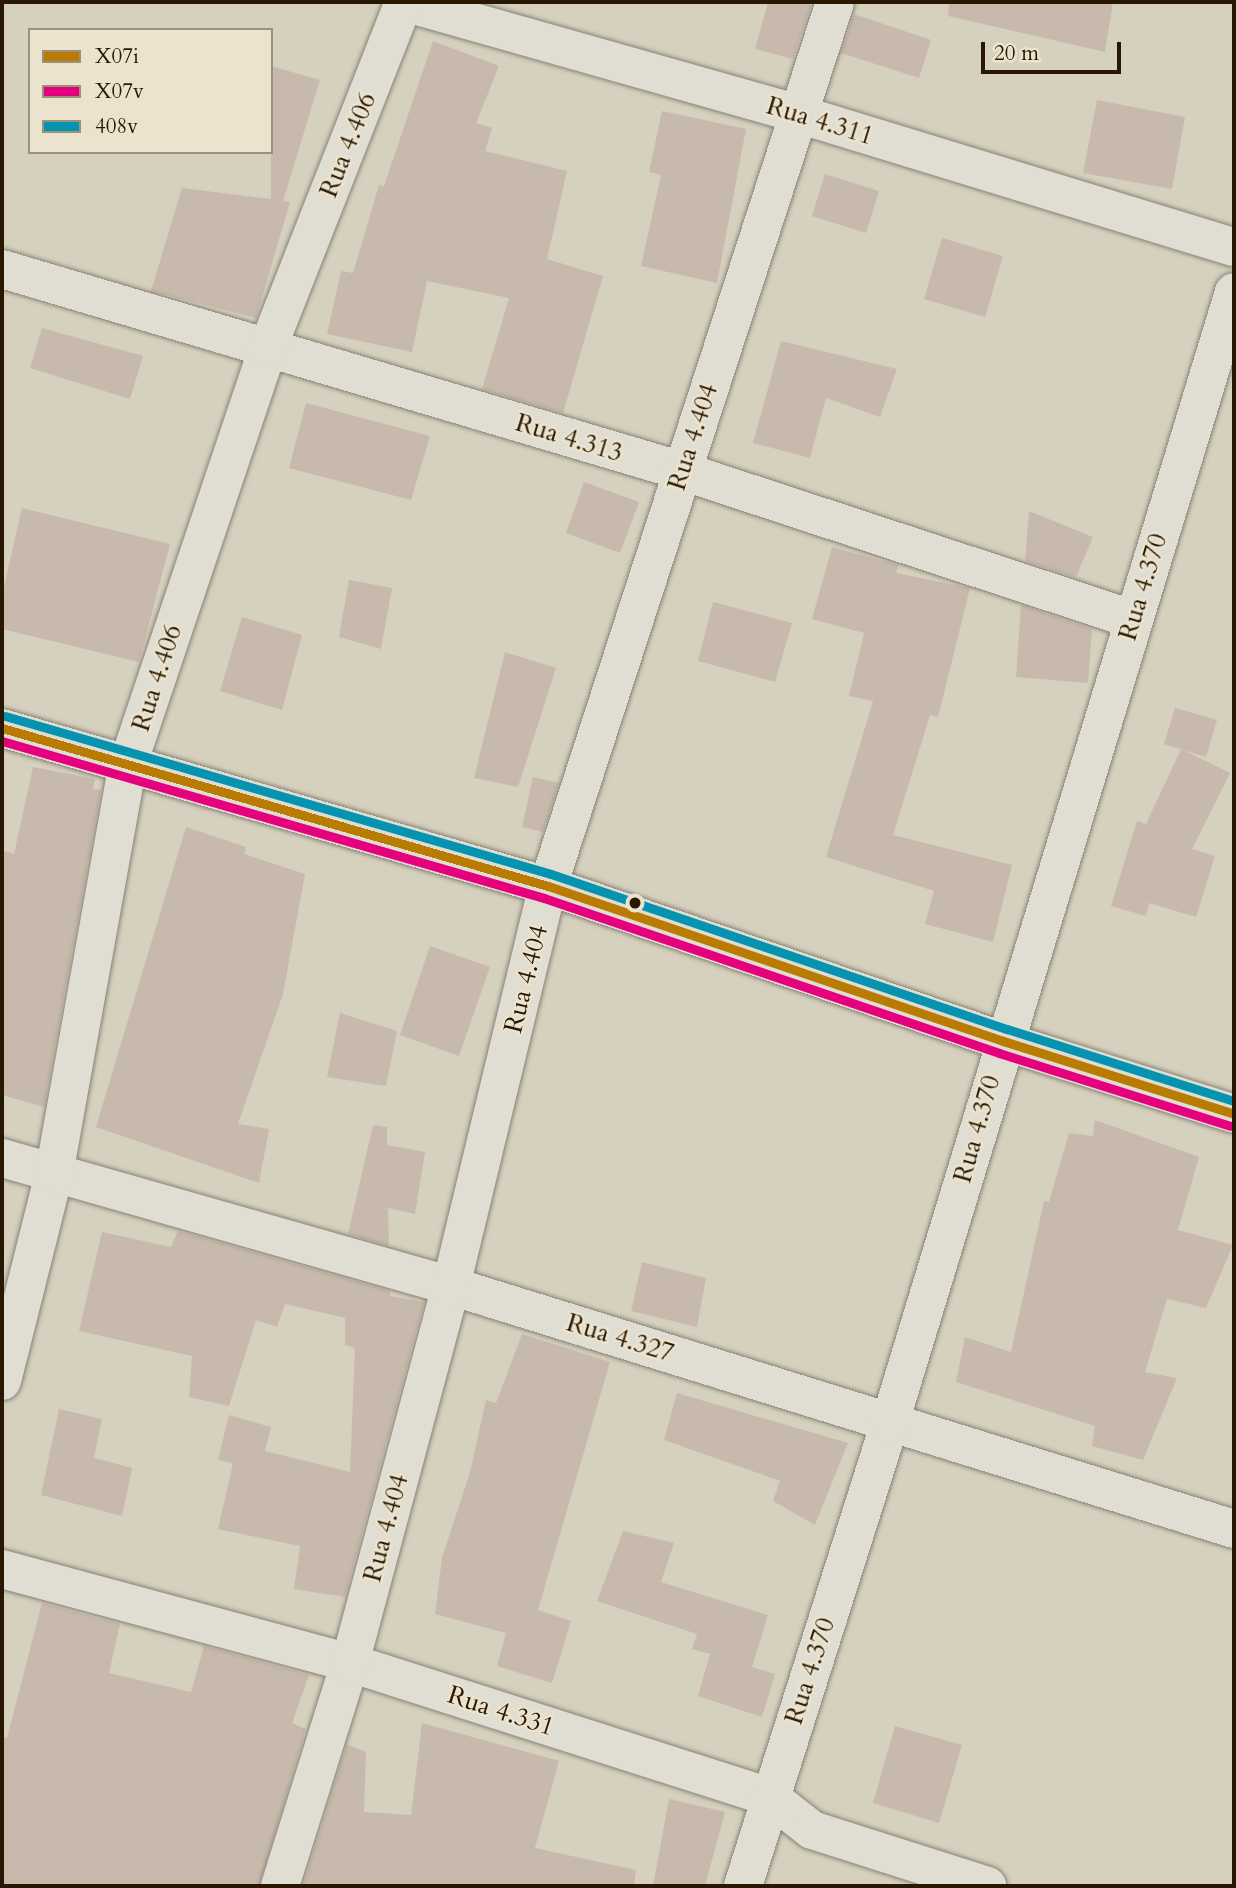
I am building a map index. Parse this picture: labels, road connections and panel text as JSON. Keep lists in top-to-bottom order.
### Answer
{
  "streets": {
    "street": [
      "Rua 4.311",
      "Rua 4.406",
      "Rua 4.404",
      "Rua 4.313",
      "Rua 4.370",
      "Rua 4.327",
      "Rua 4.331"
    ]
  },
  "crossings": [
    ["Rua 4.311", "Rua 4.406"],
    ["Rua 4.311", "Rua 4.404"],
    ["Rua 4.406", "Rua 4.313"],
    ["Rua 4.406", "Rua 4.327"],
    ["Rua 4.404", "Rua 4.313"],
    ["Rua 4.404", "Rua 4.327"],
    ["Rua 4.404", "Rua 4.331"],
    ["Rua 4.313", "Rua 4.370"],
    ["Rua 4.370", "Rua 4.327"],
    ["Rua 4.370", "Rua 4.331"]
  ],
  "lines": ["transit line 408v", "transit line X07i", "transit line X07v"],
  "legend": ["X07i", "X07v", "408v"],
  "scale_bar": "20 m"
}
